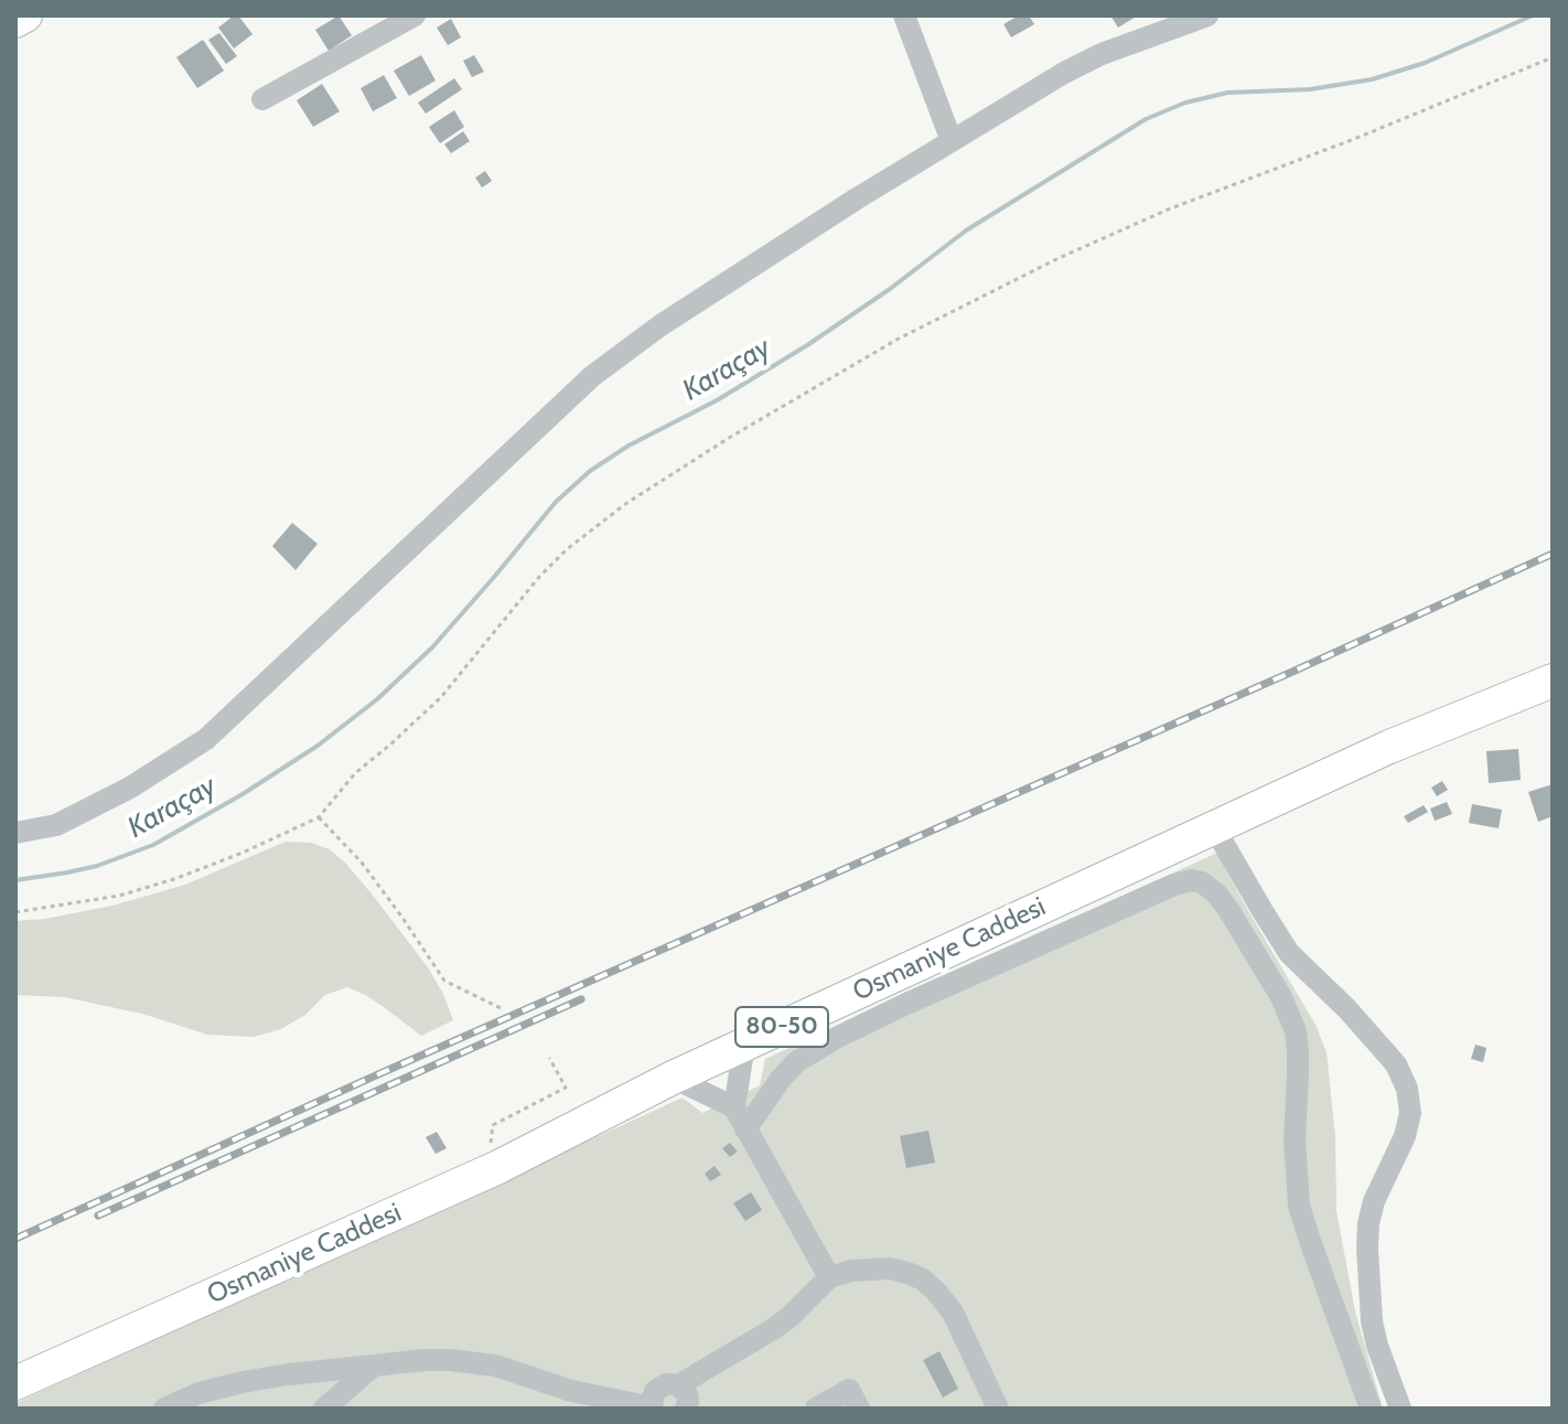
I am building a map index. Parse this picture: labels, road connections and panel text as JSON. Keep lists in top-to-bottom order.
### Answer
{
  "streets": {
    "highway": ["Osmaniye Caddesi", "80-50"]
  },
  "water": ["Karaçay"]
}
